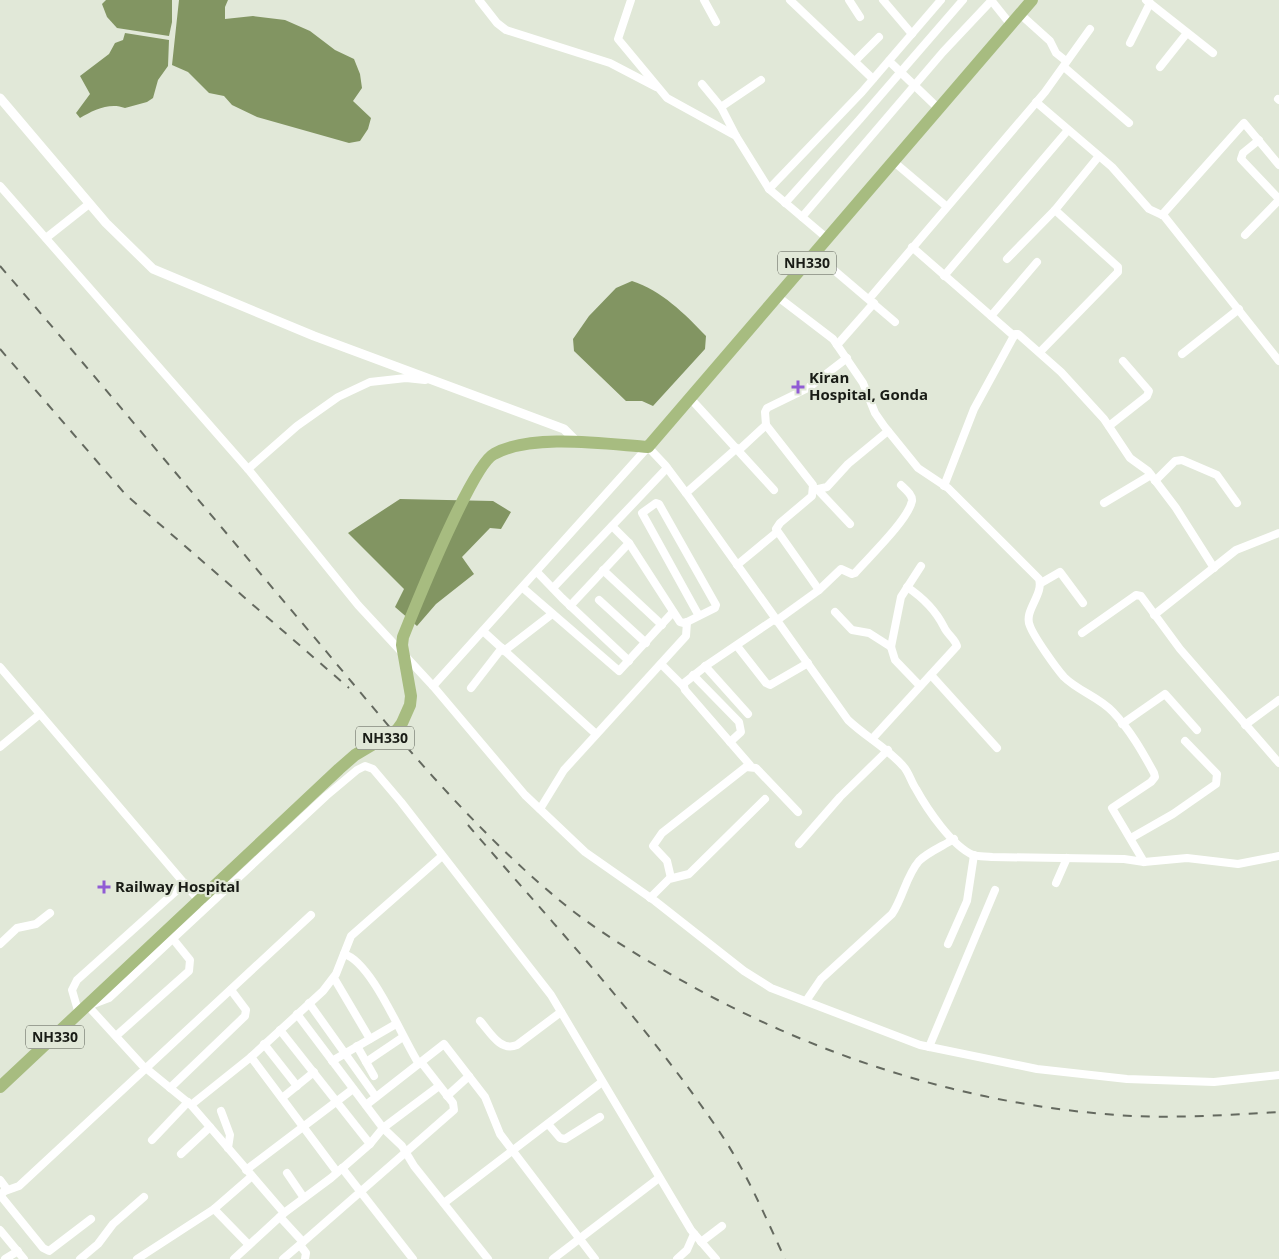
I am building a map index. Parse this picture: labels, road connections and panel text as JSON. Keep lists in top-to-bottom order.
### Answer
{
  "streets": {
    "highway": ["NH330"]
  },
  "places": {
    "health": ["Kiran Hospital, Gonda", "Railway Hospital"]
  }
}
